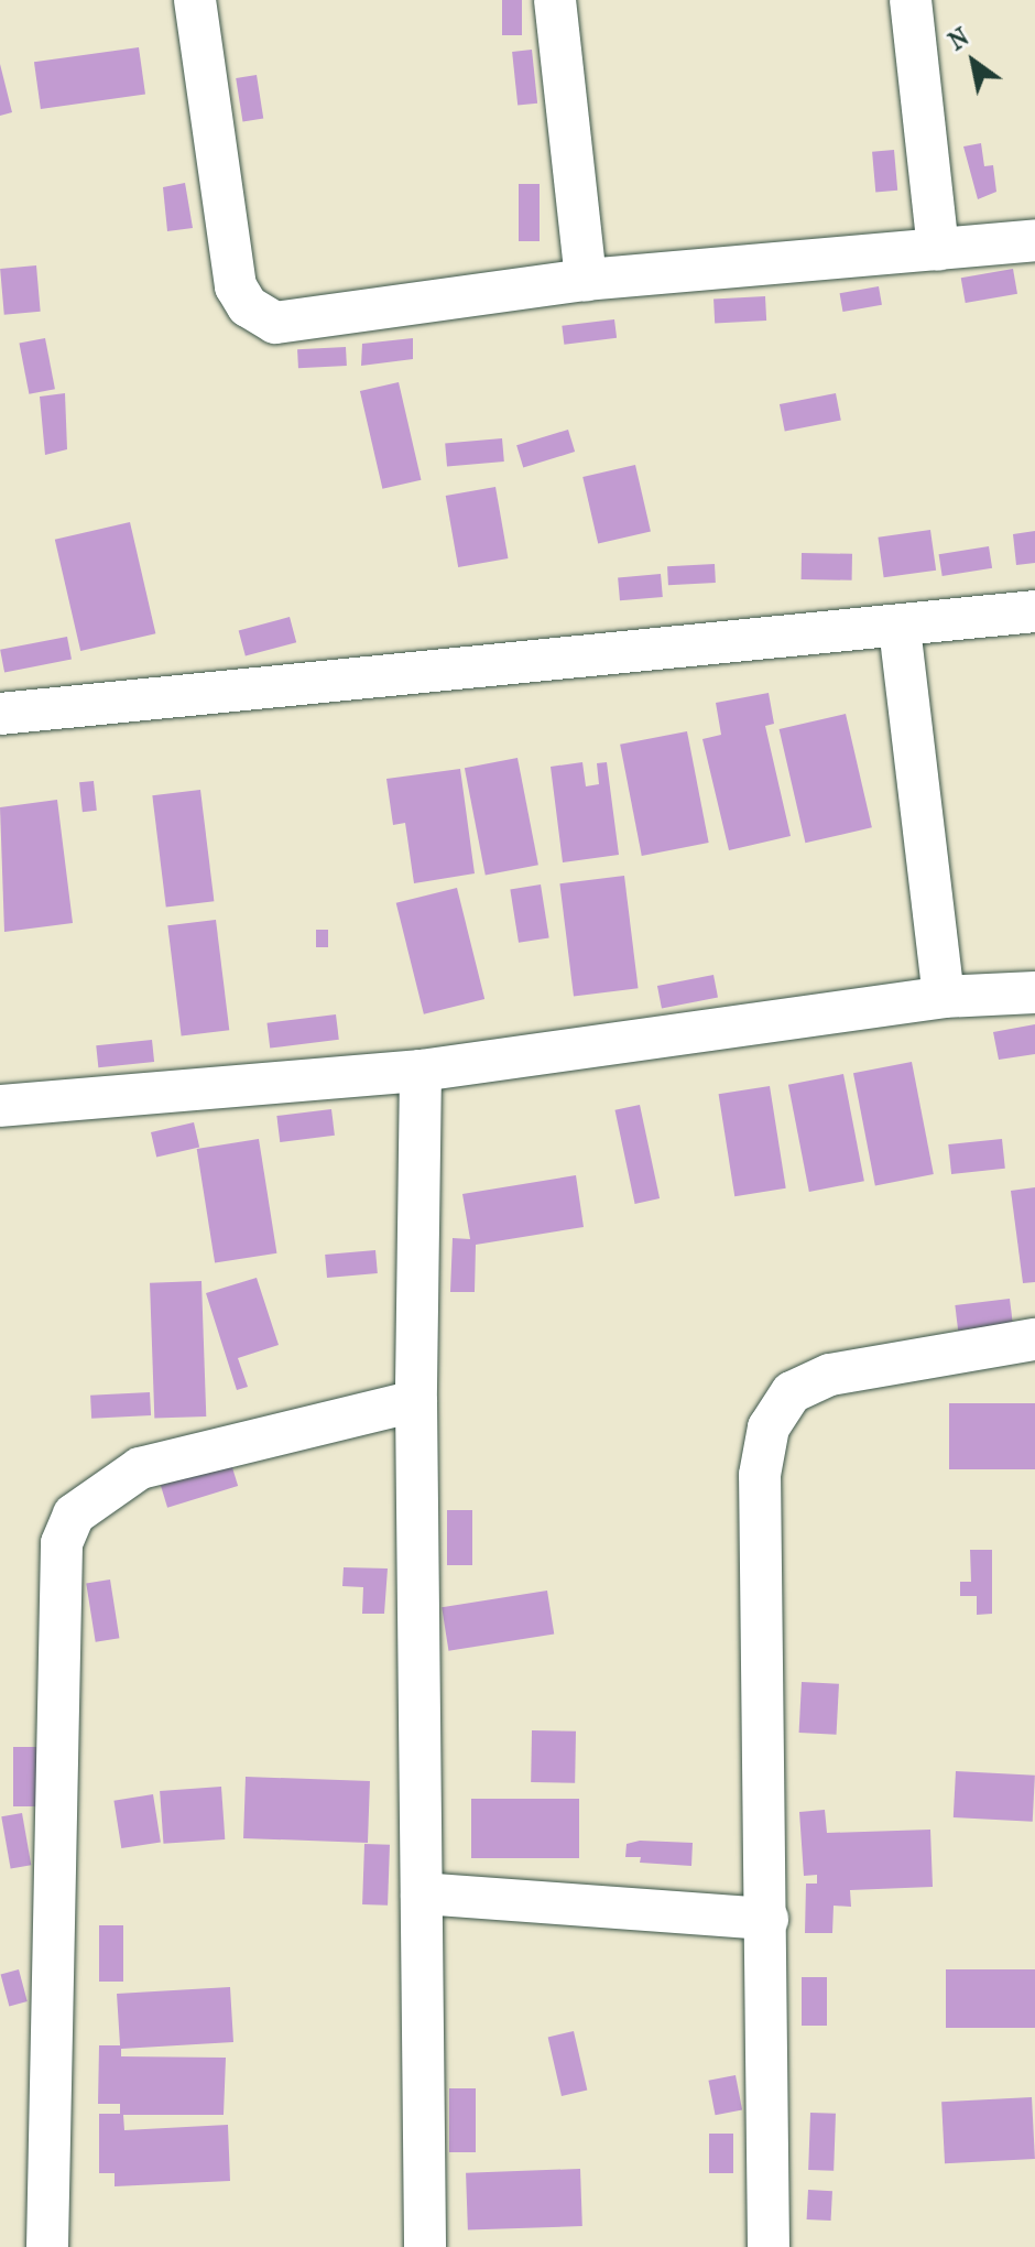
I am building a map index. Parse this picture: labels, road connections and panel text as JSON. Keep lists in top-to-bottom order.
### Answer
{
  "north": "top left"
}
